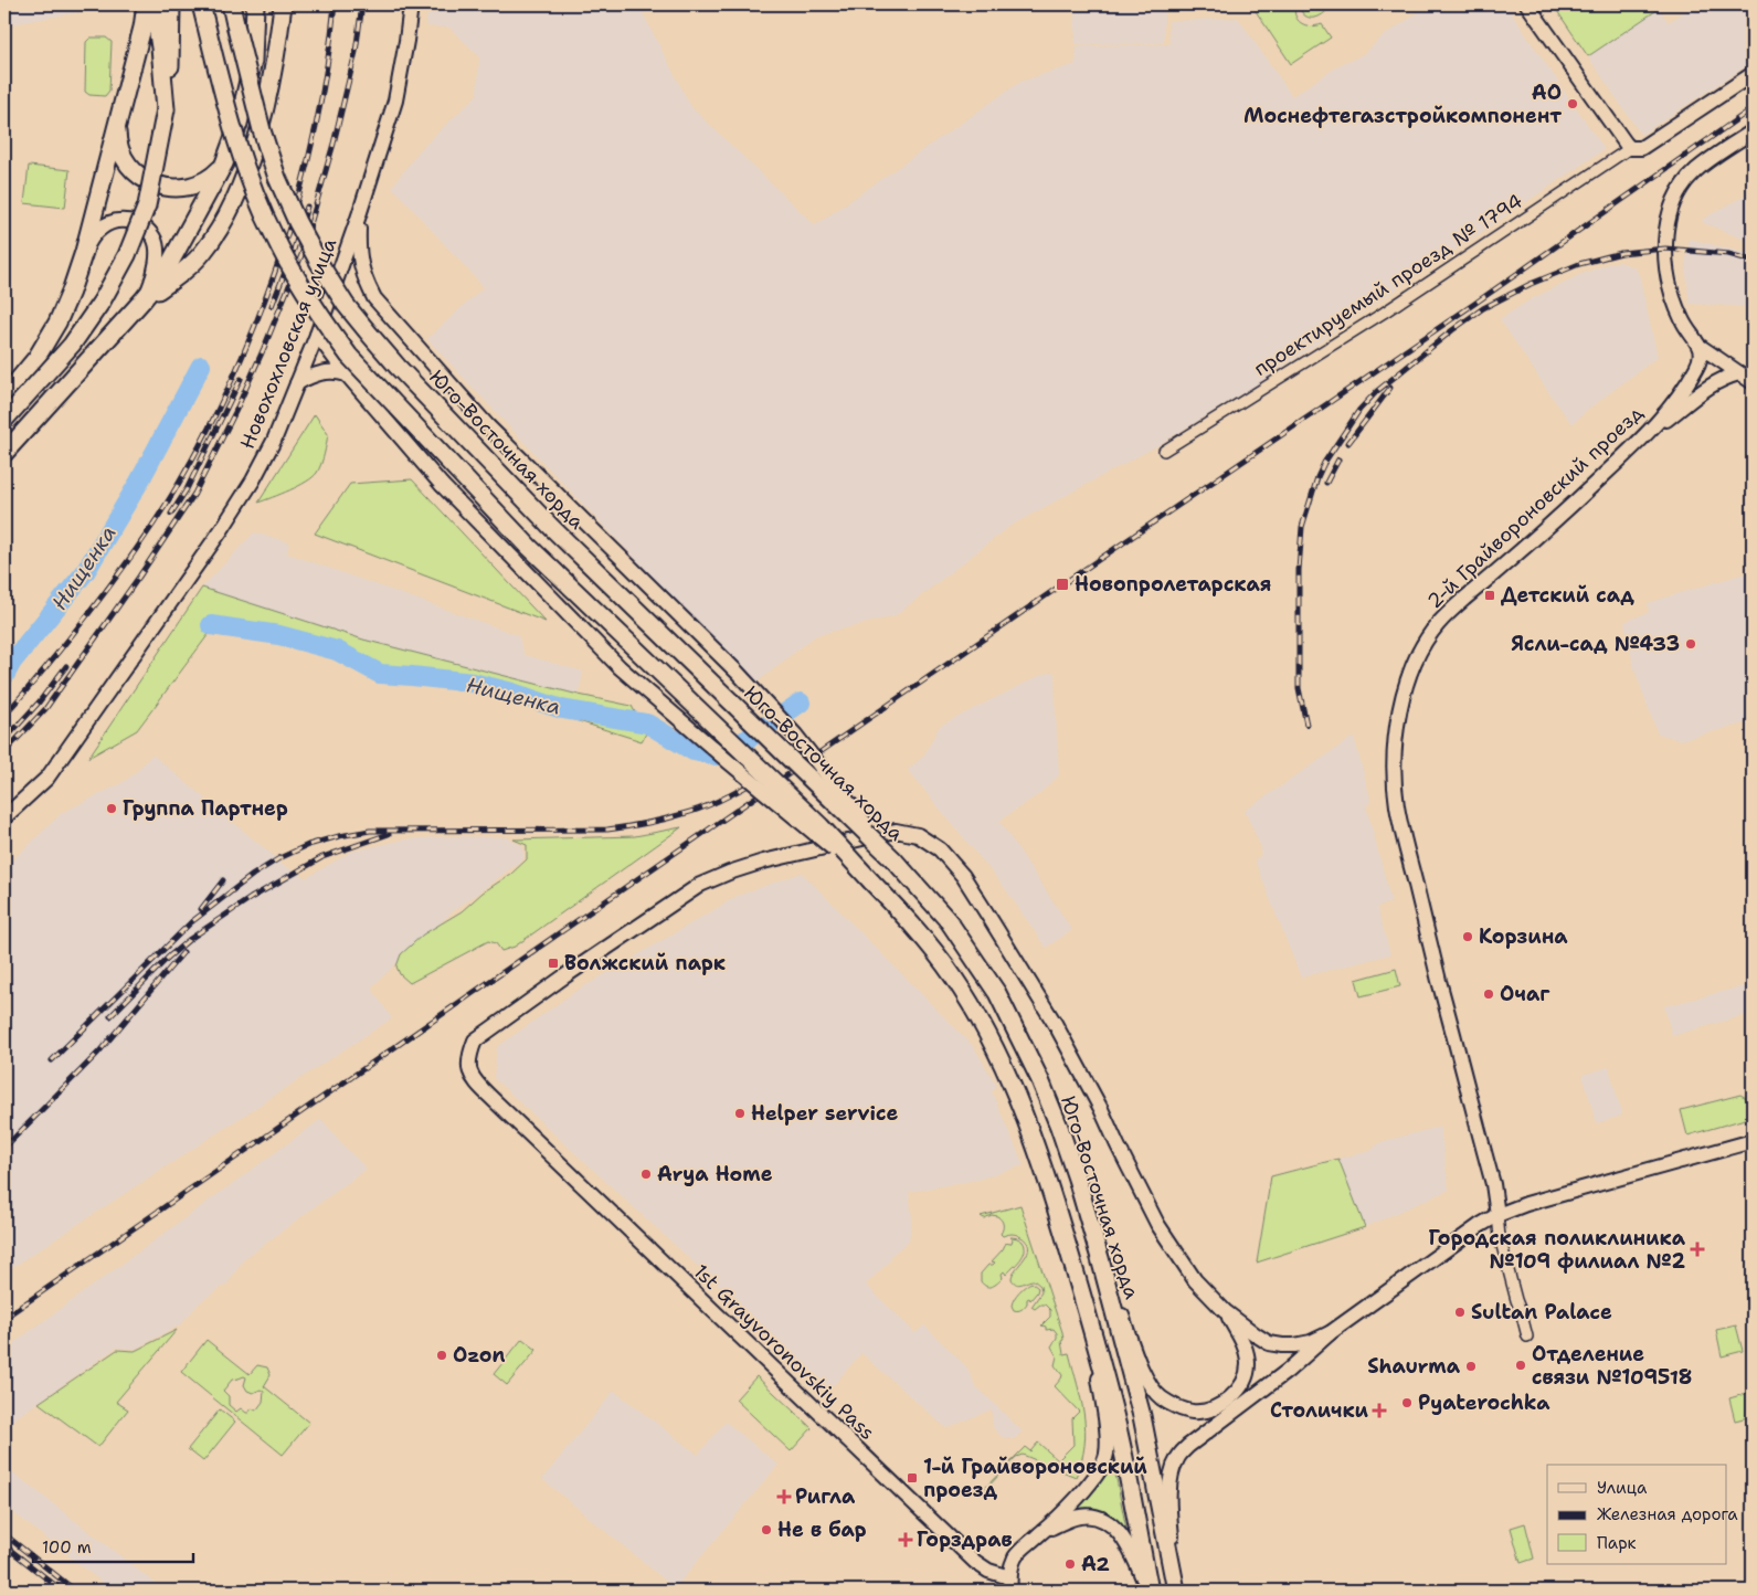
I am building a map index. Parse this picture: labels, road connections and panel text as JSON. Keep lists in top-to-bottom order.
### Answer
{
  "streets": {
    "main road": [
      "Новохохловская улица",
      "Юго-Восточная хорда",
      "2-й Грайвороновский проезд",
      "1st Grayvoronovskiy Pass"
    ],
    "street": ["проектируемый проезд № 1794"]
  },
  "water": ["Нищенка"],
  "places": {
    "other": [
      "АО Моснефтегазстройкомпонент",
      "Ясли-сад №433",
      "Группа Партнер",
      "Корзина",
      "Очаг",
      "Helper service",
      "Arya Home",
      "Sultan Palace",
      "Ozon",
      "Отделение связи №109518",
      "Shaurma",
      "Pyaterochka",
      "Не в бар",
      "A2"
    ],
    "transit": [
      "Новопролетарская",
      "Детский сад",
      "Волжский парк",
      "1-й Грайвороновский проезд"
    ],
    "health": [
      "Городская поликлиника №109 филиал №2",
      "Столички",
      "Ригла",
      "Горздрав"
    ]
  },
  "legend": ["Улица", "Железная дорога", "Парк"],
  "scale_bar": "100 m"
}
